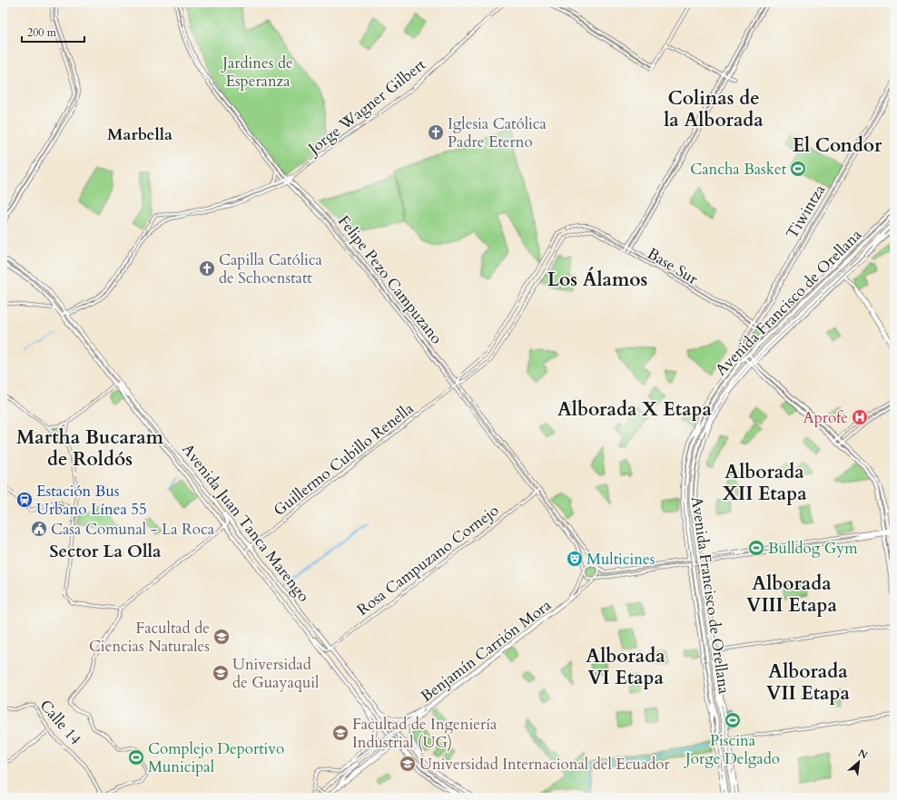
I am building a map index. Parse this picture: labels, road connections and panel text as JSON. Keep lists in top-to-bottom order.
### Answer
{
  "streets": {
    "highway": ["Avenida Francisco de Orellana"],
    "main road": ["Avenida Juan Tanca Marengo"],
    "street": [
      "Jorge Wagner Gilbert",
      "Tiwintza",
      "Base Sur",
      "Felipe Pezo Campuzano",
      "Guillermo Cubillo Renella",
      "Rosa Campuzano Cornejo",
      "Benjamín Carrión Mora",
      "Calle 14"
    ]
  },
  "crossings": [
    ["Jorge Wagner Gilbert", "Felipe Pezo Campuzano"],
    ["Tiwintza", "Base Sur"],
    ["Tiwintza", "Avenida Francisco de Orellana"],
    ["Base Sur", "Guillermo Cubillo Renella"],
    ["Felipe Pezo Campuzano", "Guillermo Cubillo Renella"],
    ["Felipe Pezo Campuzano", "Rosa Campuzano Cornejo"],
    ["Felipe Pezo Campuzano", "Benjamín Carrión Mora"],
    ["Guillermo Cubillo Renella", "Avenida Juan Tanca Marengo"],
    ["Avenida Juan Tanca Marengo", "Rosa Campuzano Cornejo"]
  ],
  "districts": [
    "Colinas de la Alborada",
    "Marbella",
    "El Condor",
    "Los Álamos",
    "Alborada X Etapa",
    "Martha Bucaram de Roldós",
    "Alborada XII Etapa",
    "Sector La Olla",
    "Alborada VIII Etapa",
    "Alborada VI Etapa",
    "Alborada VII Etapa"
  ],
  "parks": ["Jardines de Esperanza"],
  "places": {
    "church": ["Iglesia Católica Padre Eterno", "Capilla Católica de Schoenstatt"],
    "sports": [
      "Cancha Basket",
      "Bulldog Gym",
      "Piscina Jorge Delgado",
      "Complejo Deportivo Municipal"
    ],
    "hospital": ["Aprofe"],
    "station": ["Estación Bus Urbano Línea 55"],
    "public building": ["Casa Comunal - La Roca"],
    "theatre": ["Multicines"],
    "school or university": [
      "Facultad de Ciencias Naturales",
      "Universidad de Guayaquil",
      "Facultad de Ingeniería Industrial (UG)",
      "Universidad Internacional del Ecuador"
    ]
  },
  "scale_bar": "200 m",
  "north": "top right"
}
